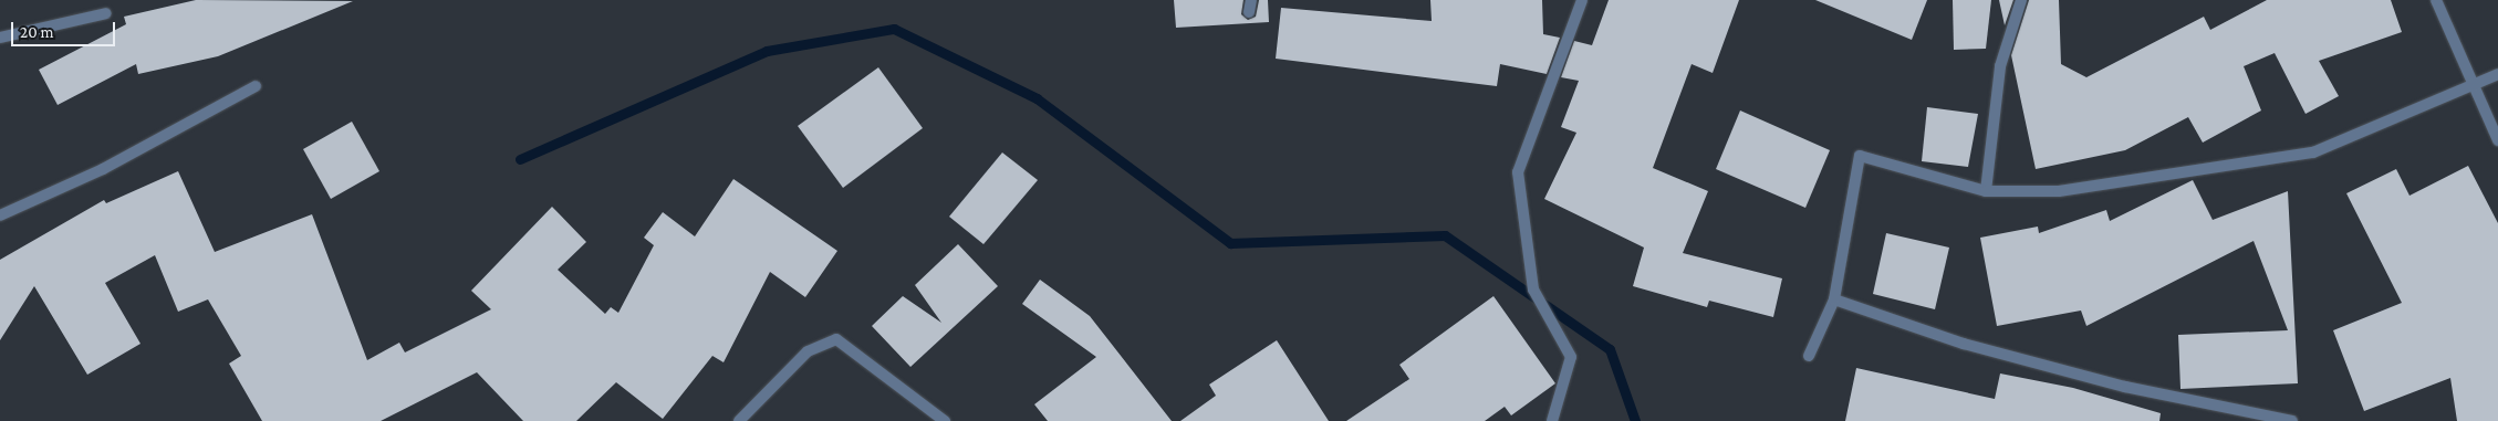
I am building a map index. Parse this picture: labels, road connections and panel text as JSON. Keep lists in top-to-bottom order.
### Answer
{
  "scale_bar": "20 m"
}
